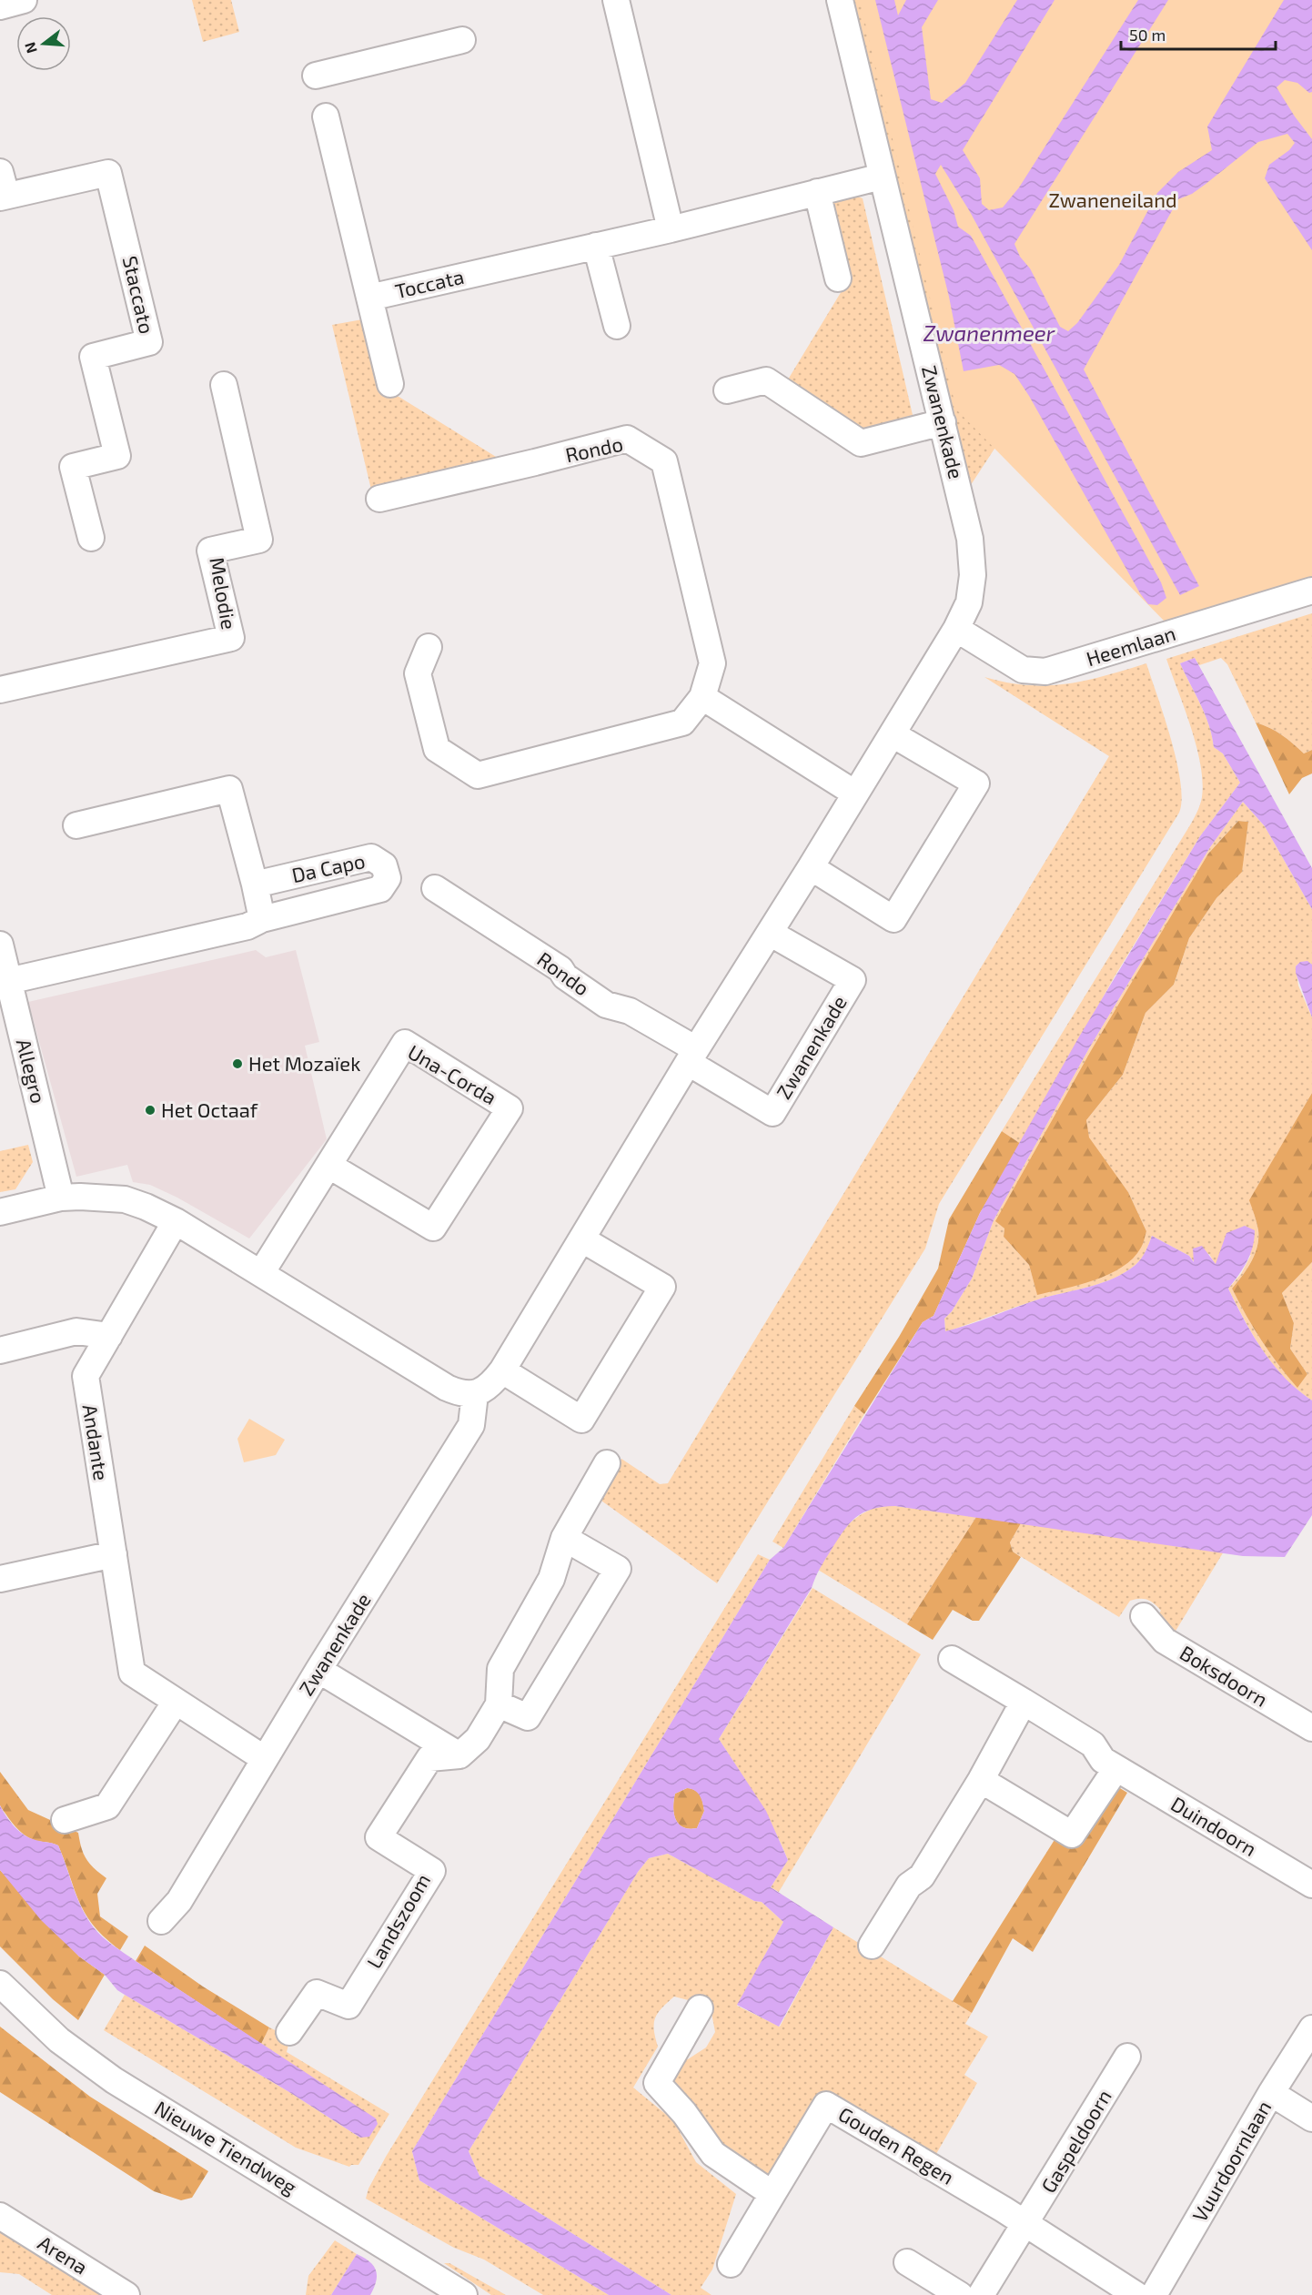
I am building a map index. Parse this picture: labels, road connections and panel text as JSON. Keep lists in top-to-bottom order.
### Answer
{
  "streets": {
    "street": [
      "Toccata",
      "Staccato",
      "Zwanenkade",
      "Rondo",
      "Melodie",
      "Heemlaan",
      "Da Capo",
      "Allegro",
      "Una-Corda",
      "Andante",
      "Boksdoorn",
      "Duindoorn",
      "Landszoom",
      "Gaspeldoorn",
      "Gouden Regen",
      "Nieuwe Tiendweg",
      "Vuurdoornlaan",
      "Arena"
    ]
  },
  "crossings": [
    ["Toccata", "Zwanenkade"],
    ["Zwanenkade", "Rondo"],
    ["Zwanenkade", "Heemlaan"],
    ["Zwanenkade", "Andante"],
    ["Da Capo", "Allegro"],
    ["Gaspeldoorn", "Gouden Regen"]
  ],
  "water": ["Zwanenmeer"],
  "parks": ["Zwaneneiland"],
  "places": ["Het Mozaïek", "Het Octaaf"],
  "scale_bar": "50 m",
  "north": "left"
}
